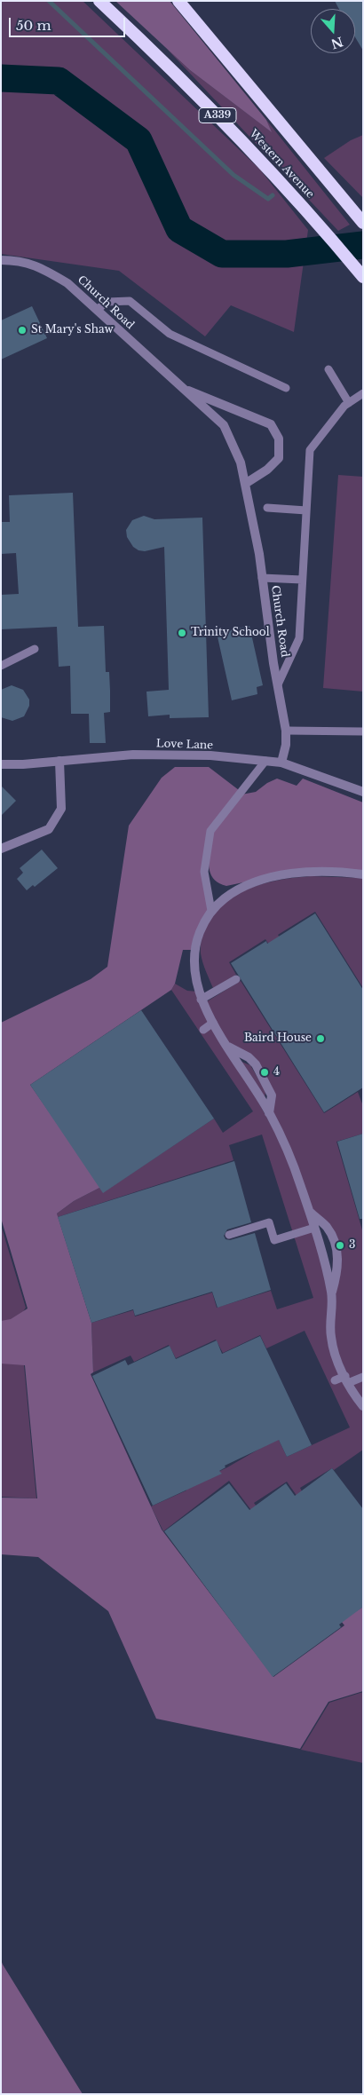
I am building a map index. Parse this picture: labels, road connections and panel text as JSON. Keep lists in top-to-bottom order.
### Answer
{
  "streets": {
    "highway": ["A339", "Western Avenue"],
    "street": ["Church Road", "Love Lane"]
  },
  "crossings": [
    ["Church Road", "Love Lane"]
  ],
  "places": [
    "St Mary's Shaw",
    "Trinity School",
    "Baird House",
    "4",
    "3"
  ],
  "scale_bar": "50 m",
  "north": "bottom"
}
